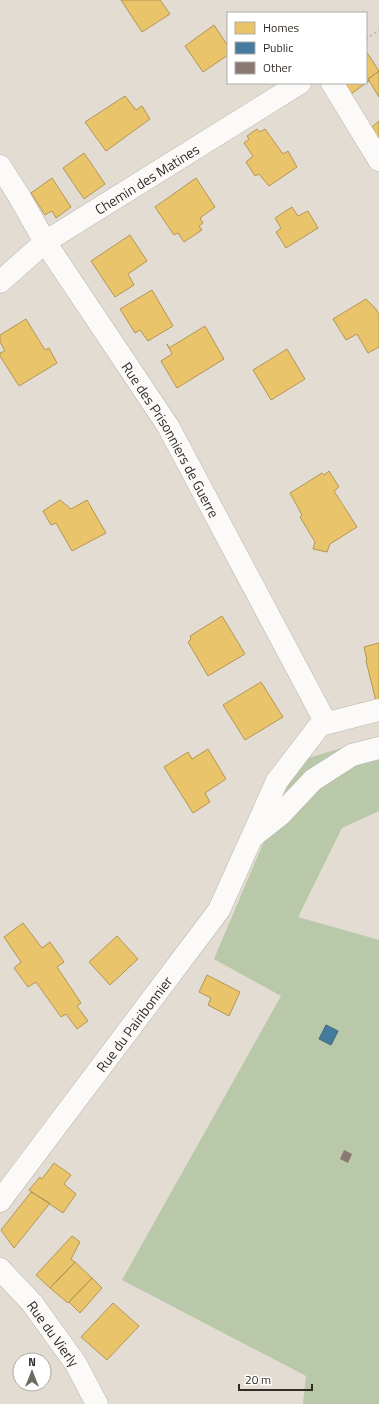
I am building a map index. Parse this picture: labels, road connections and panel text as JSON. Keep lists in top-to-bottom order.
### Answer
{
  "streets": {
    "street": [
      "Chemin des Matines",
      "Rue des Prisonniers de Guerre",
      "Rue du Pairibonnier",
      "Rue du Vierly"
    ]
  },
  "crossings": [
    ["Chemin des Matines", "Rue des Prisonniers de Guerre"],
    ["Rue des Prisonniers de Guerre", "Rue du Pairibonnier"]
  ],
  "legend": ["Homes", "Public", "Other"],
  "scale_bar": "20 m",
  "north": "top"
}
